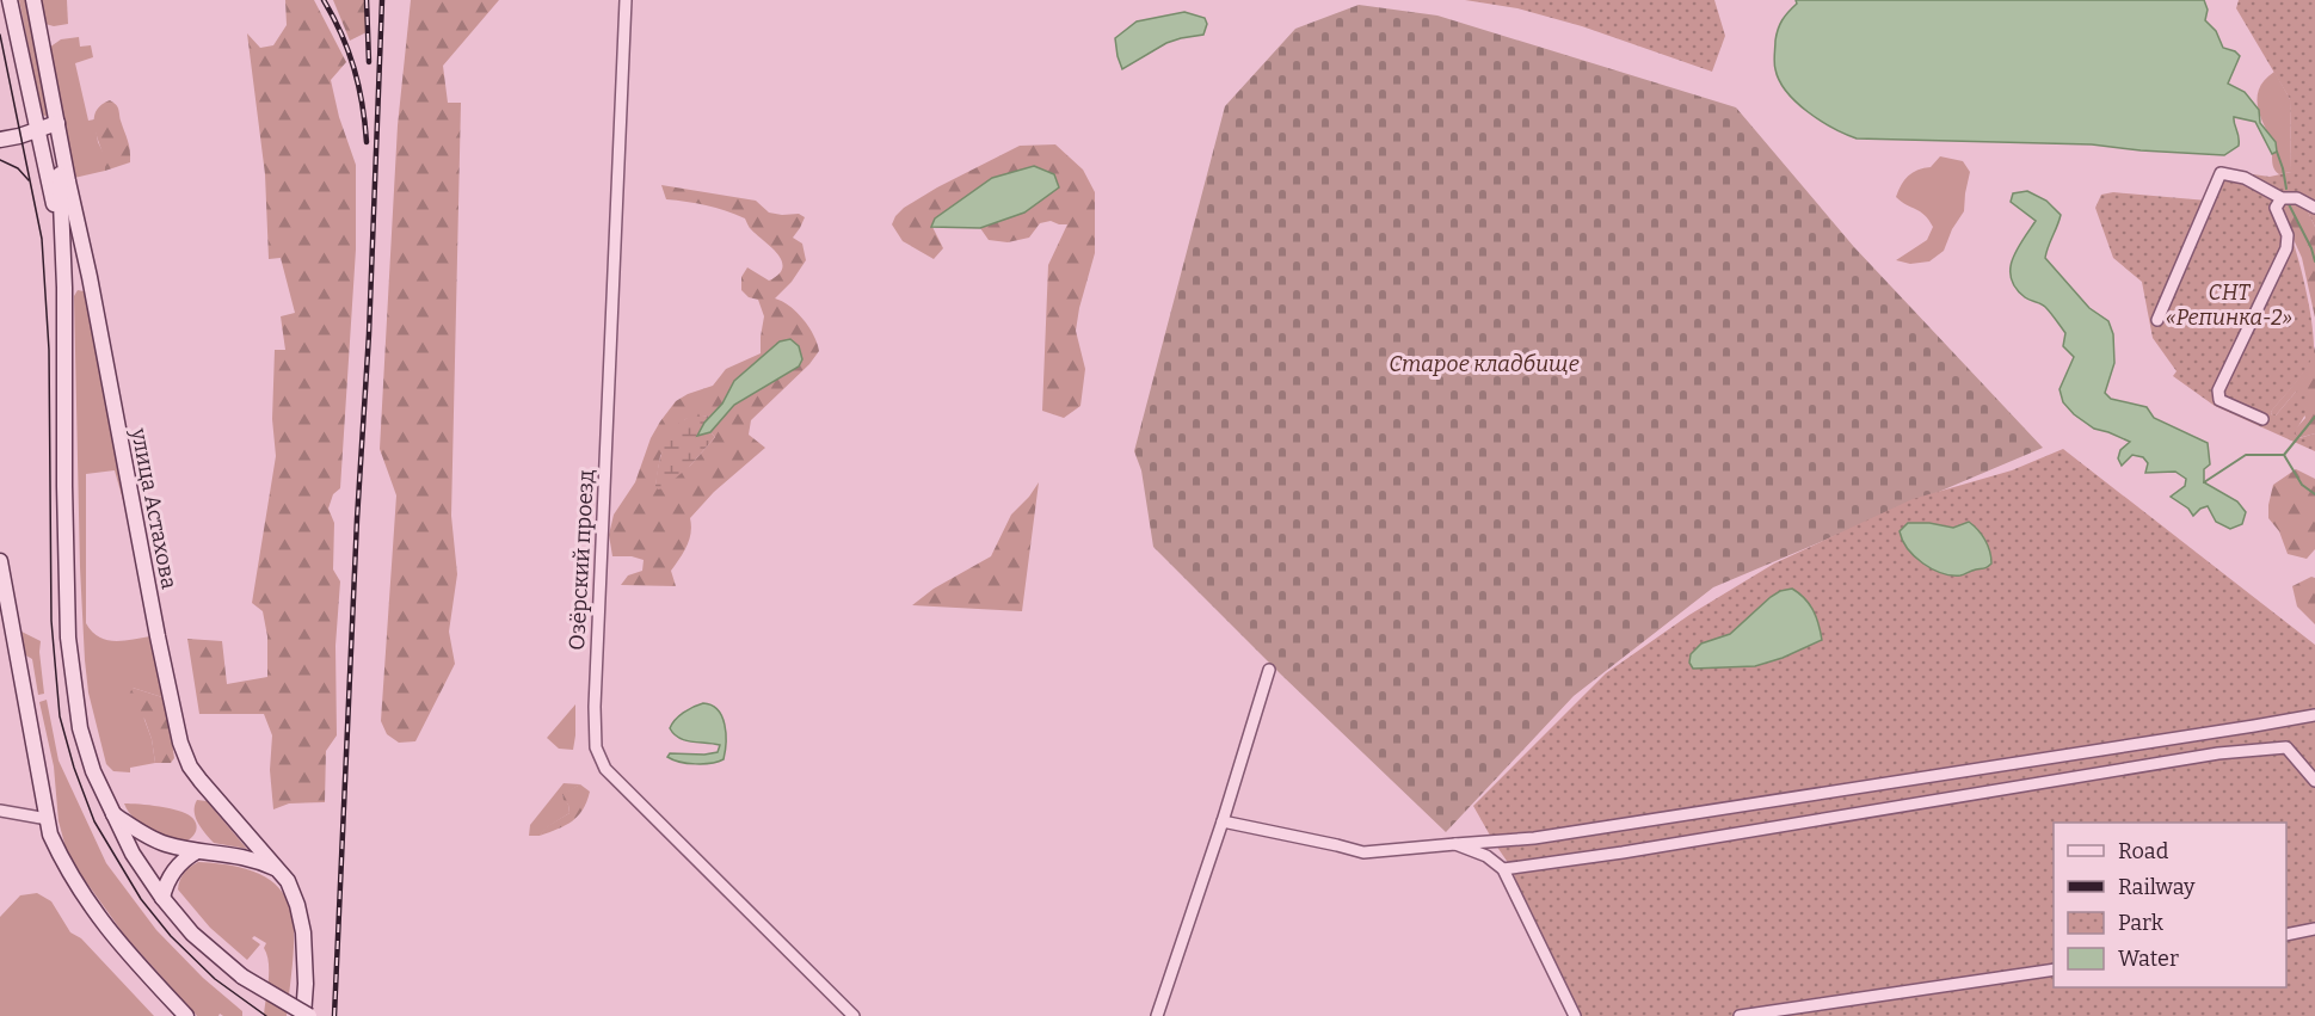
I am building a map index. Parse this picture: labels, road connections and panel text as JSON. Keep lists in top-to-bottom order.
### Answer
{
  "streets": {
    "main road": ["улица Астахова"],
    "street": ["Озёрский проезд"]
  },
  "parks": ["СНТ «Репинка-2»", "Старое кладбище"],
  "legend": [
    "Road",
    "Railway",
    "Park",
    "Water"
  ]
}
